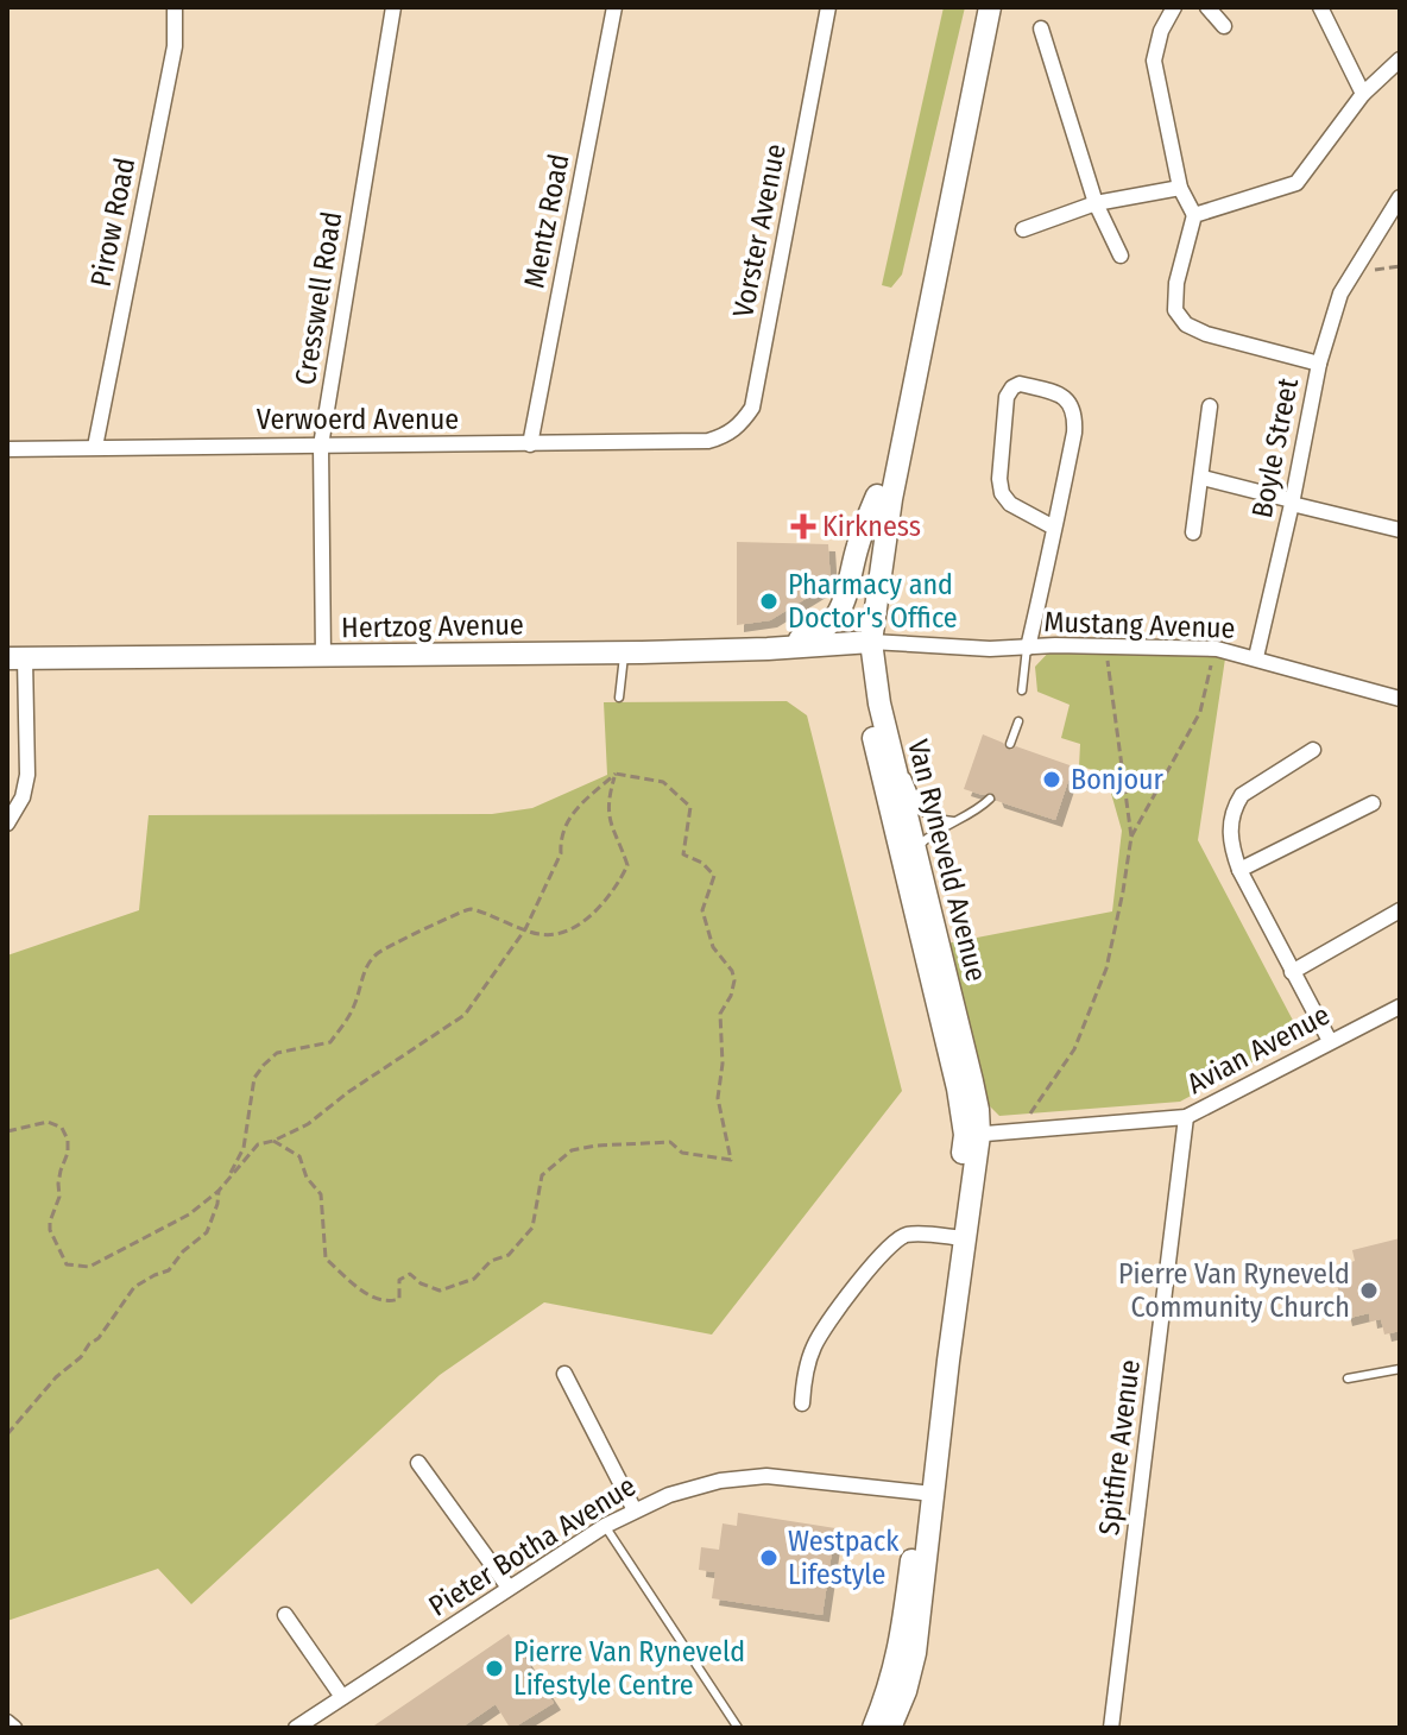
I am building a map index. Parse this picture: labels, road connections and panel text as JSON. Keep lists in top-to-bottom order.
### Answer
{
  "streets": {
    "main road": ["Hertzog Avenue", "Van Ryneveld Avenue"],
    "street": [
      "Mentz Road",
      "Pirow Road",
      "Vorster Avenue",
      "Cresswell Road",
      "Verwoerd Avenue",
      "Boyle Street",
      "Mustang Avenue",
      "Avian Avenue",
      "Spitfire Avenue",
      "Pieter Botha Avenue"
    ]
  },
  "crossings": [
    ["Mentz Road", "Verwoerd Avenue"],
    ["Pirow Road", "Verwoerd Avenue"],
    ["Vorster Avenue", "Verwoerd Avenue"],
    ["Cresswell Road", "Verwoerd Avenue"],
    ["Cresswell Road", "Hertzog Avenue"],
    ["Boyle Street", "Mustang Avenue"],
    ["Mustang Avenue", "Hertzog Avenue"],
    ["Mustang Avenue", "Van Ryneveld Avenue"],
    ["Hertzog Avenue", "Van Ryneveld Avenue"],
    ["Van Ryneveld Avenue", "Avian Avenue"],
    ["Van Ryneveld Avenue", "Pieter Botha Avenue"],
    ["Avian Avenue", "Spitfire Avenue"]
  ],
  "places": {
    "health": ["Kirkness"],
    "other": [
      "Pharmacy and Doctor's Office",
      "Bonjour",
      "Pierre Van Ryneveld Community Church",
      "Westpack Lifestyle",
      "Pierre Van Ryneveld Lifestyle Centre"
    ]
  }
}
